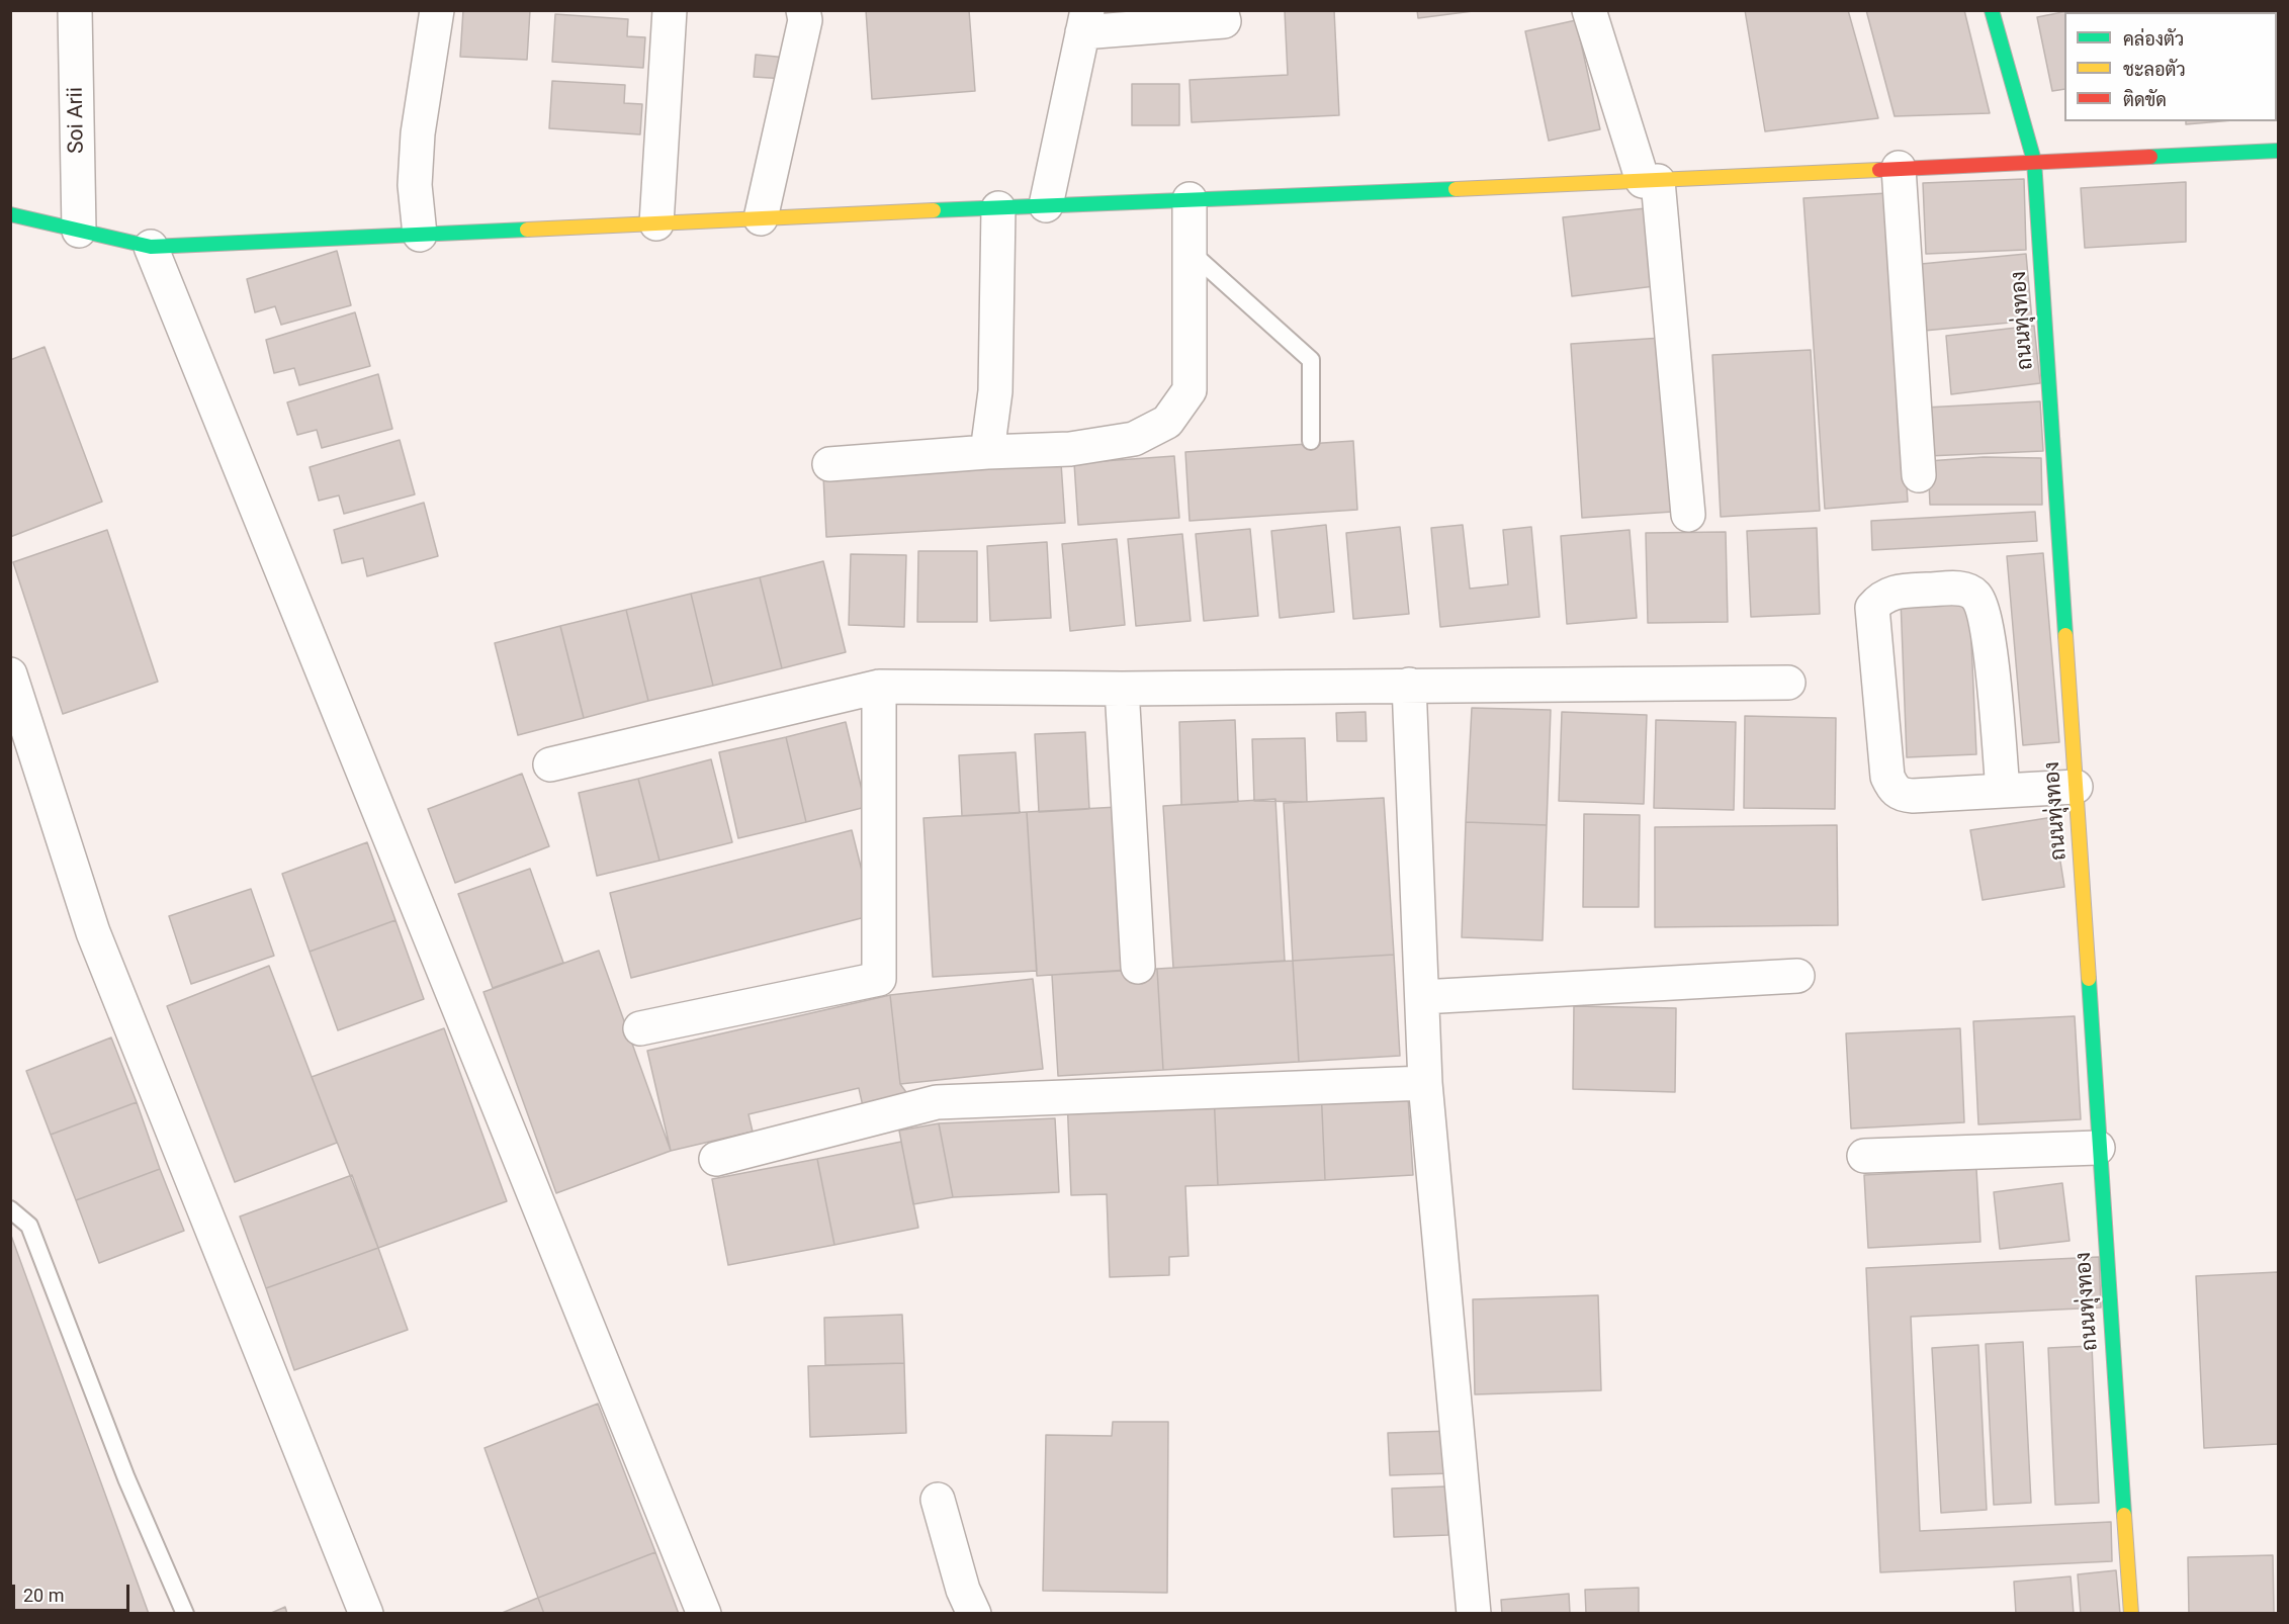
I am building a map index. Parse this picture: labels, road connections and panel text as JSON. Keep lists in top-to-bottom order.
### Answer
{
  "streets": {
    "street": ["Soi Arii", "ถนนทุ่งทอง"]
  },
  "legend": ["คล่องตัว", "ชะลอตัว", "ติดขัด"],
  "scale_bar": "20 m"
}
